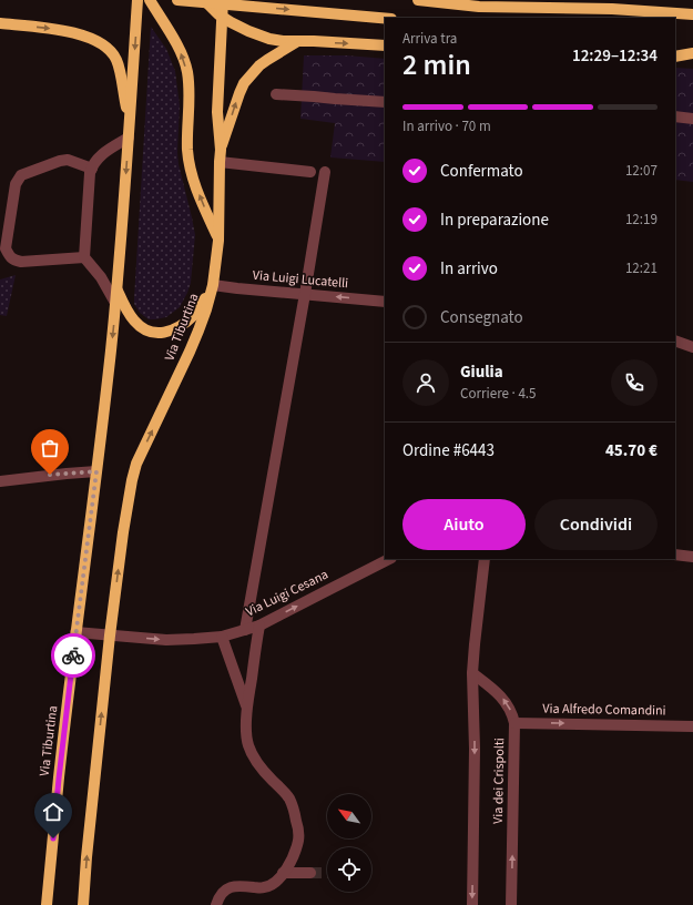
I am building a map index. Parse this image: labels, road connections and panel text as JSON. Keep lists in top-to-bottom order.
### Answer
{
  "streets": {
    "main road": ["Via Tiburtina"],
    "street": [
      "Via Luigi Lucatelli",
      "Via Luigi Cesana",
      "Via Alfredo Comandini",
      "Via dei Crispolti"
    ]
  },
  "crossings": [
    ["Via Luigi Lucatelli", "Via Tiburtina"],
    ["Via Tiburtina", "Via Luigi Cesana"],
    ["Via Alfredo Comandini", "Via dei Crispolti"]
  ],
  "one_way": ["Via Luigi Lucatelli", "Via Luigi Cesana", "Via Alfredo Comandini"],
  "north": "top left",
  "page": {
    "heading": ["2 min", "Arriva tra", "12:29–12:34"],
    "panel": [
      "Giulia",
      "Corriere · 4.5",
      "Ordine #6443",
      "45.70 €"
    ],
    "bar": "In arrivo · 70 m",
    "list": [
      ["Confermato", "12:07"],
      ["In preparazione", "12:19"],
      ["In arrivo", "12:21"],
      "Consegnato"
    ],
    "buttons": ["Aiuto", "Condividi"]
  }
}
